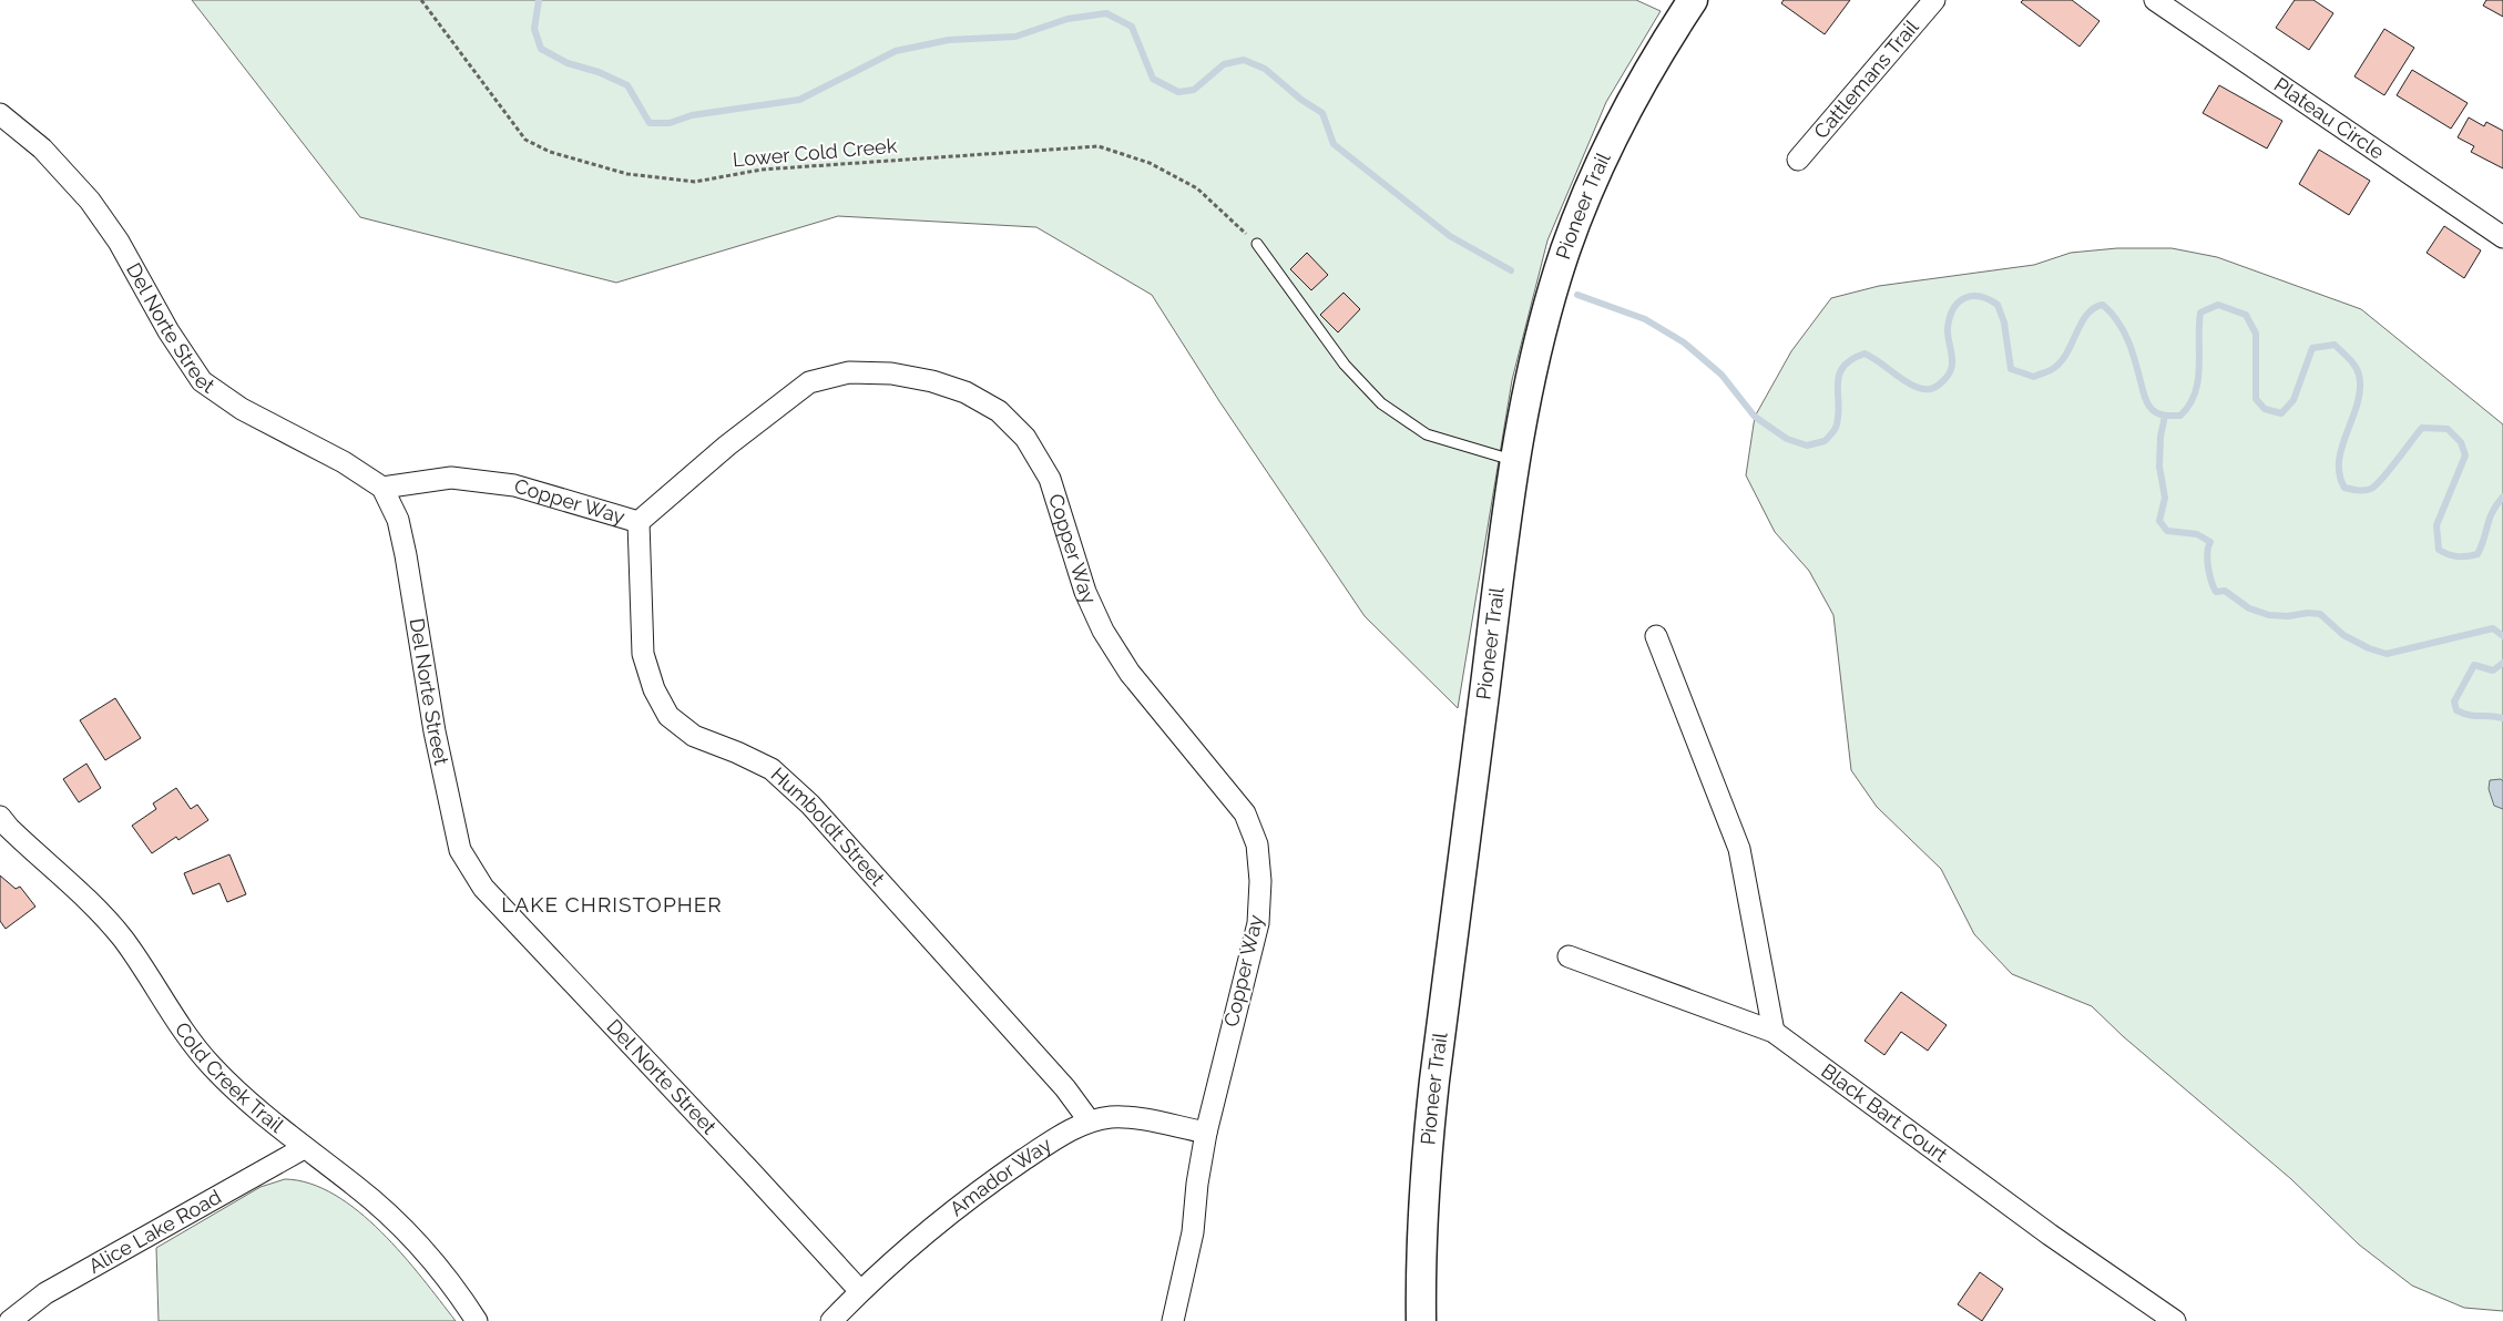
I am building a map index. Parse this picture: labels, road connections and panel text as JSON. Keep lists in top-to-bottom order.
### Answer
{
  "streets": {
    "main road": ["Pioneer Trail"],
    "street": [
      "Cattlemans Trail",
      "Plateau Circle",
      "Del Norte Street",
      "Copper Way",
      "Humboldt Street",
      "Cold Creek Trail",
      "Black Bart Court",
      "Amador Way",
      "Alice Lake Road"
    ],
    "path": ["Lower Cold Creek"]
  },
  "crossings": [
    ["Del Norte Street", "Copper Way"],
    ["Del Norte Street", "Amador Way"],
    ["Copper Way", "Humboldt Street"],
    ["Copper Way", "Amador Way"],
    ["Humboldt Street", "Amador Way"],
    ["Cold Creek Trail", "Alice Lake Road"]
  ],
  "districts": ["LAKE CHRISTOPHER"]
}
